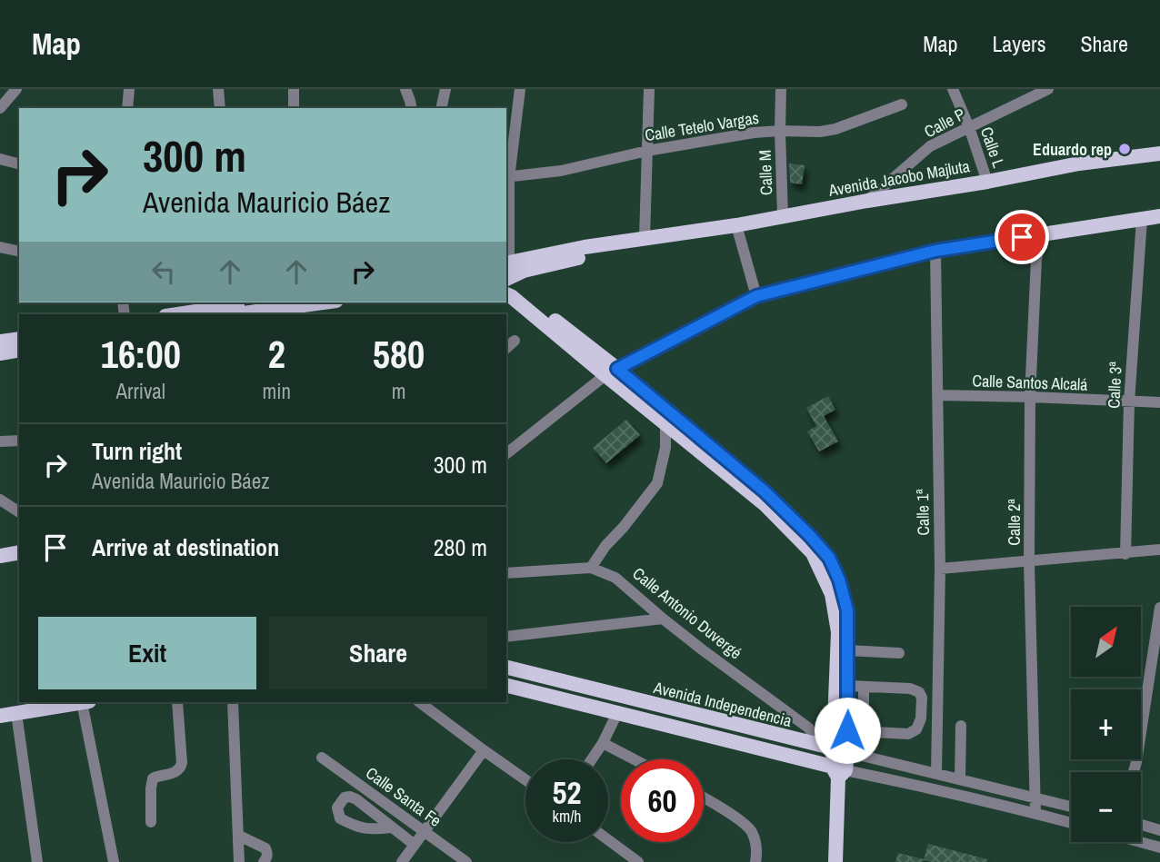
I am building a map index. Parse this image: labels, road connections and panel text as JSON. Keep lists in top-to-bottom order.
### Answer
{
  "streets": {
    "main road": ["Avenida Jacobo Majluta", "Avenida Independencia"],
    "street": [
      "Calle P",
      "Calle Tetelo Vargas",
      "Calle L",
      "Calle M",
      "Calle Santos Alcalá",
      "Calle 3ª",
      "Calle 1ª",
      "Calle 2ª",
      "Calle Antonio Duvergé",
      "Calle Santa Fe"
    ]
  },
  "crossings": [
    ["Calle P", "Calle L"],
    ["Calle P", "Avenida Jacobo Majluta"],
    ["Calle Tetelo Vargas", "Calle M"],
    ["Calle L", "Avenida Jacobo Majluta"],
    ["Calle M", "Avenida Jacobo Majluta"],
    ["Calle Santos Alcalá", "Calle 3ª"],
    ["Calle Santos Alcalá", "Calle 1ª"],
    ["Calle Santos Alcalá", "Calle 2ª"],
    ["Calle 1ª", "Avenida Independencia"],
    ["Calle 2ª", "Avenida Independencia"],
    ["Calle Antonio Duvergé", "Avenida Independencia"]
  ],
  "places": ["Eduardo rep"],
  "north": "top right",
  "page": {
    "header": "Map",
    "nav": ["Map", "Layers", "Share"],
    "turn": ["300 m", "Avenida Mauricio Báez"],
    "eta": [
      "16:00",
      "Arrival",
      "2",
      "min",
      "580",
      "m"
    ],
    "list": [
      {
        "name": "Turn right",
        "note": "Avenida Mauricio Báez",
        "value": "300 m"
      },
      {
        "name": "Arrive at destination",
        "value": "280 m"
      }
    ],
    "buttons": ["Exit", "Share"],
    "map_buttons": ["+", "−"],
    "speed": "52 km/h",
    "limit": "60"
  }
}
